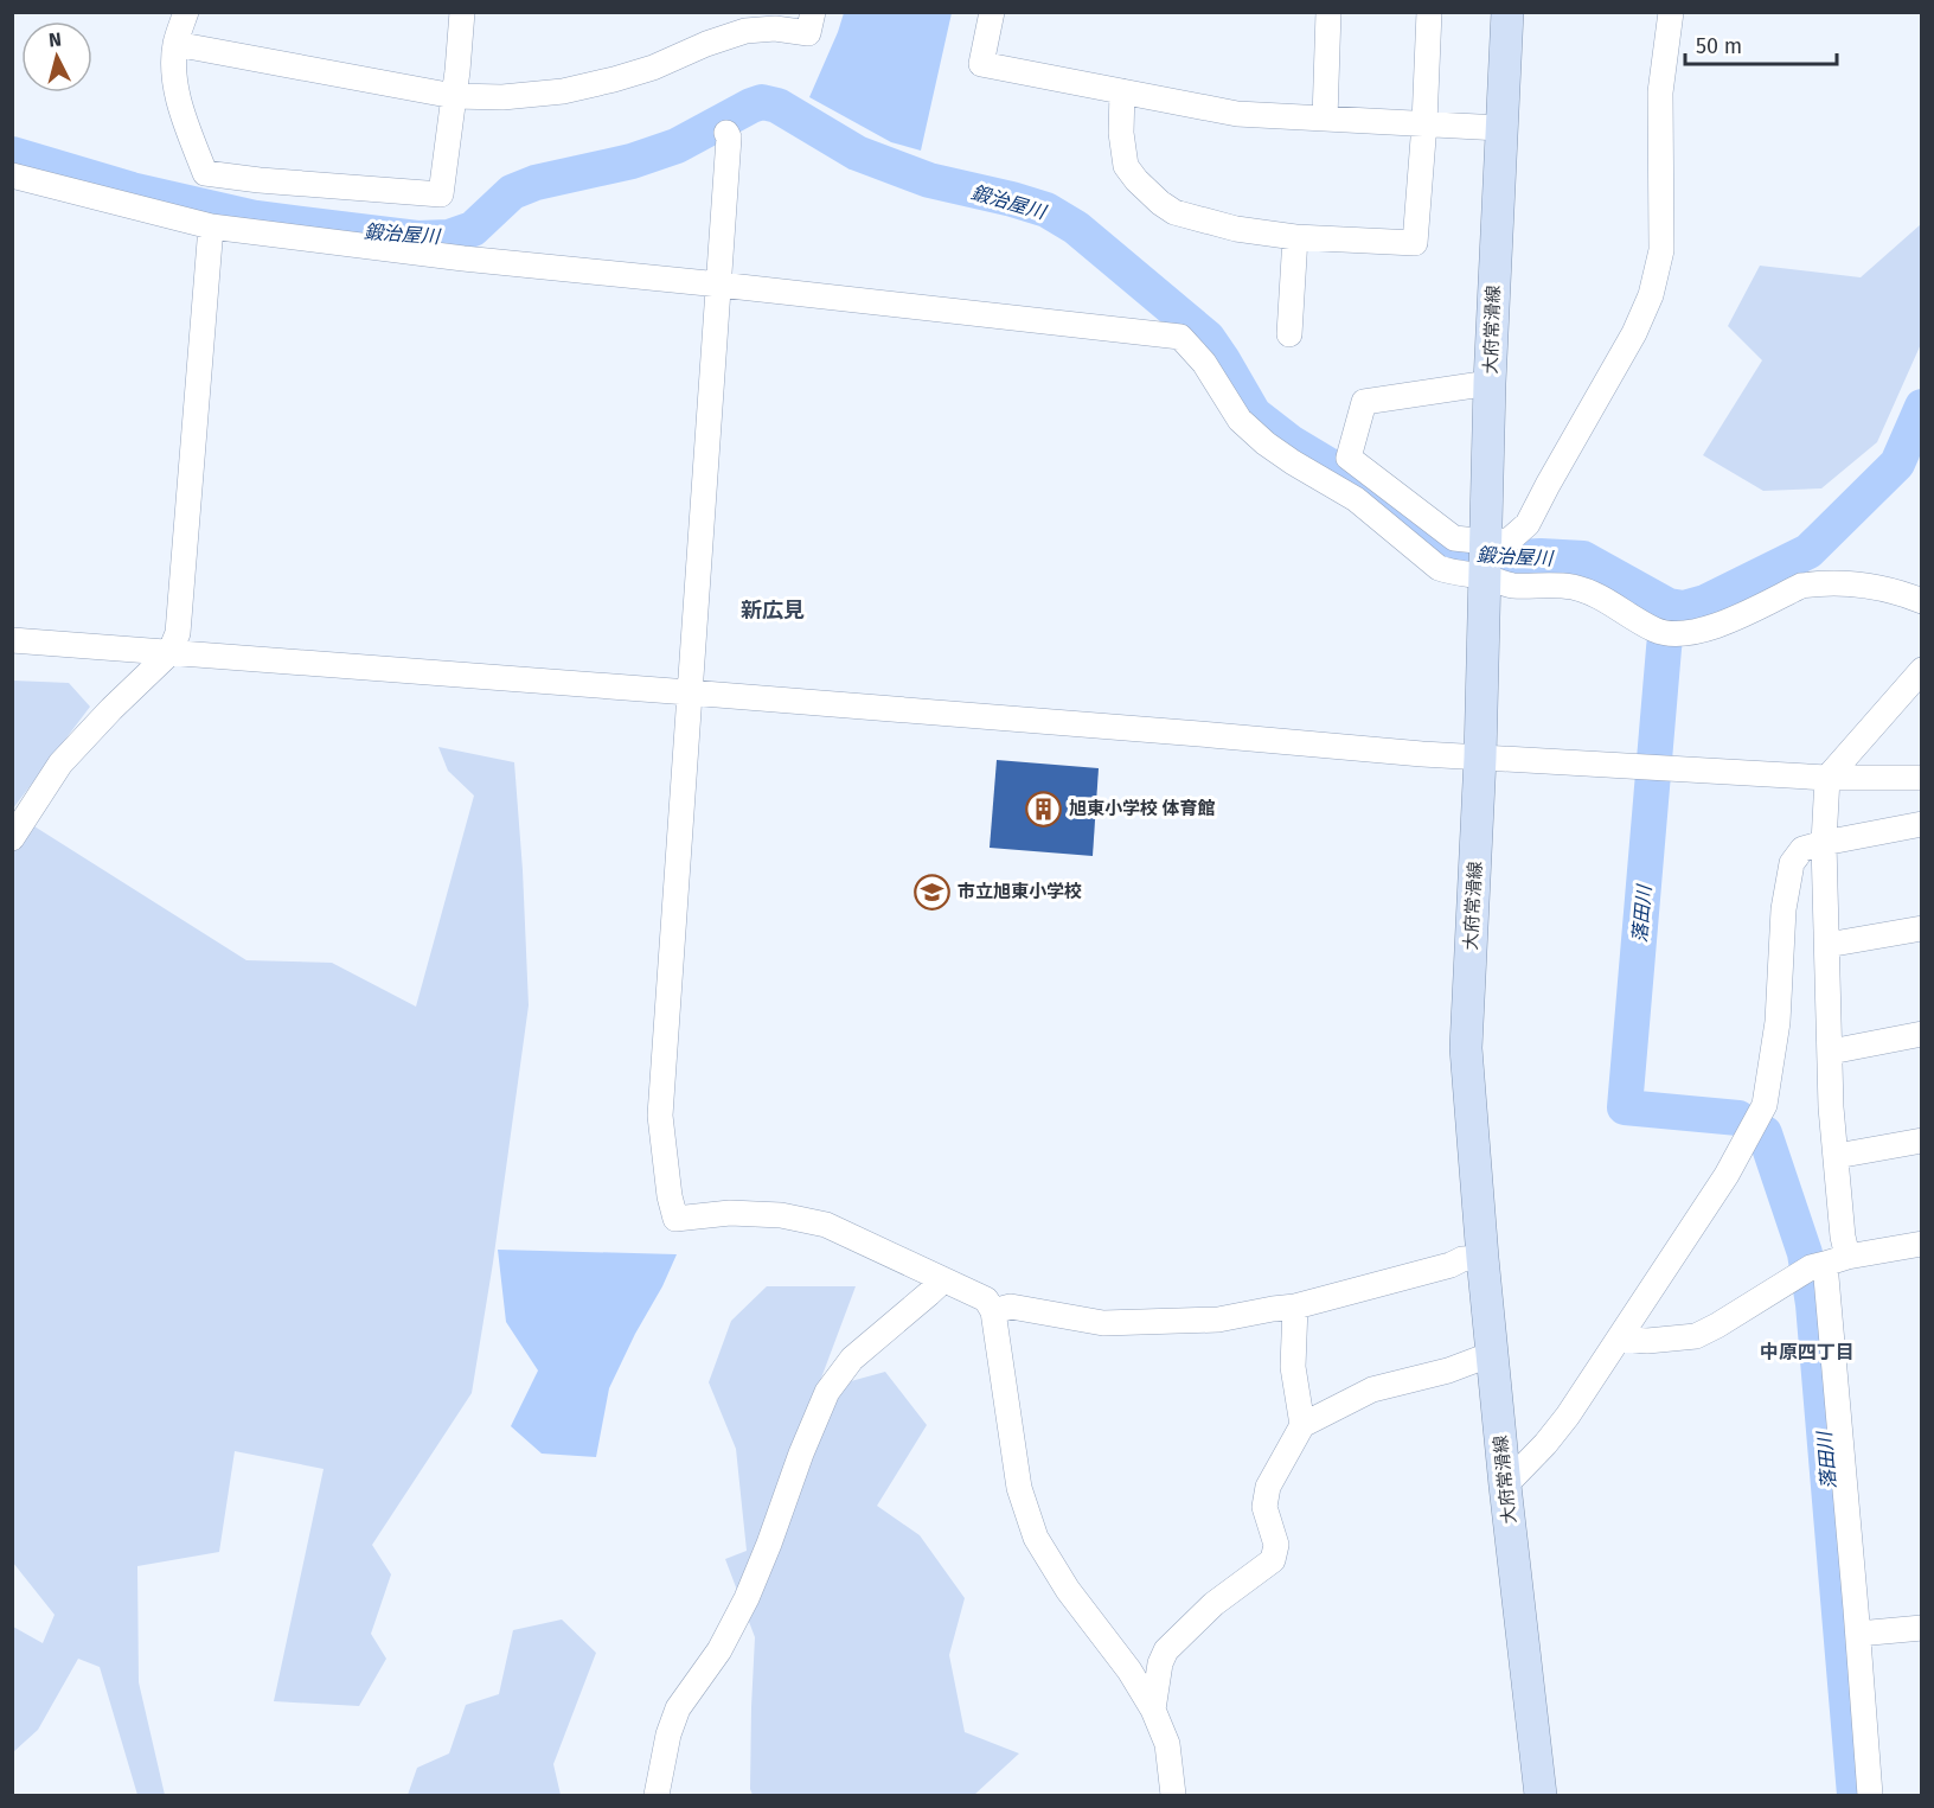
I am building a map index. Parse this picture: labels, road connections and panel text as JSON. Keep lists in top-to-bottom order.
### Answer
{
  "streets": {
    "main road": ["大府常滑線"]
  },
  "districts": ["新広見", "中原四丁目"],
  "water": ["鍛治屋川", "落田川"],
  "places": {
    "building": ["旭東小学校 体育館"],
    "school or university": ["市立旭東小学校"]
  },
  "scale_bar": "50 m",
  "north": "top"
}
